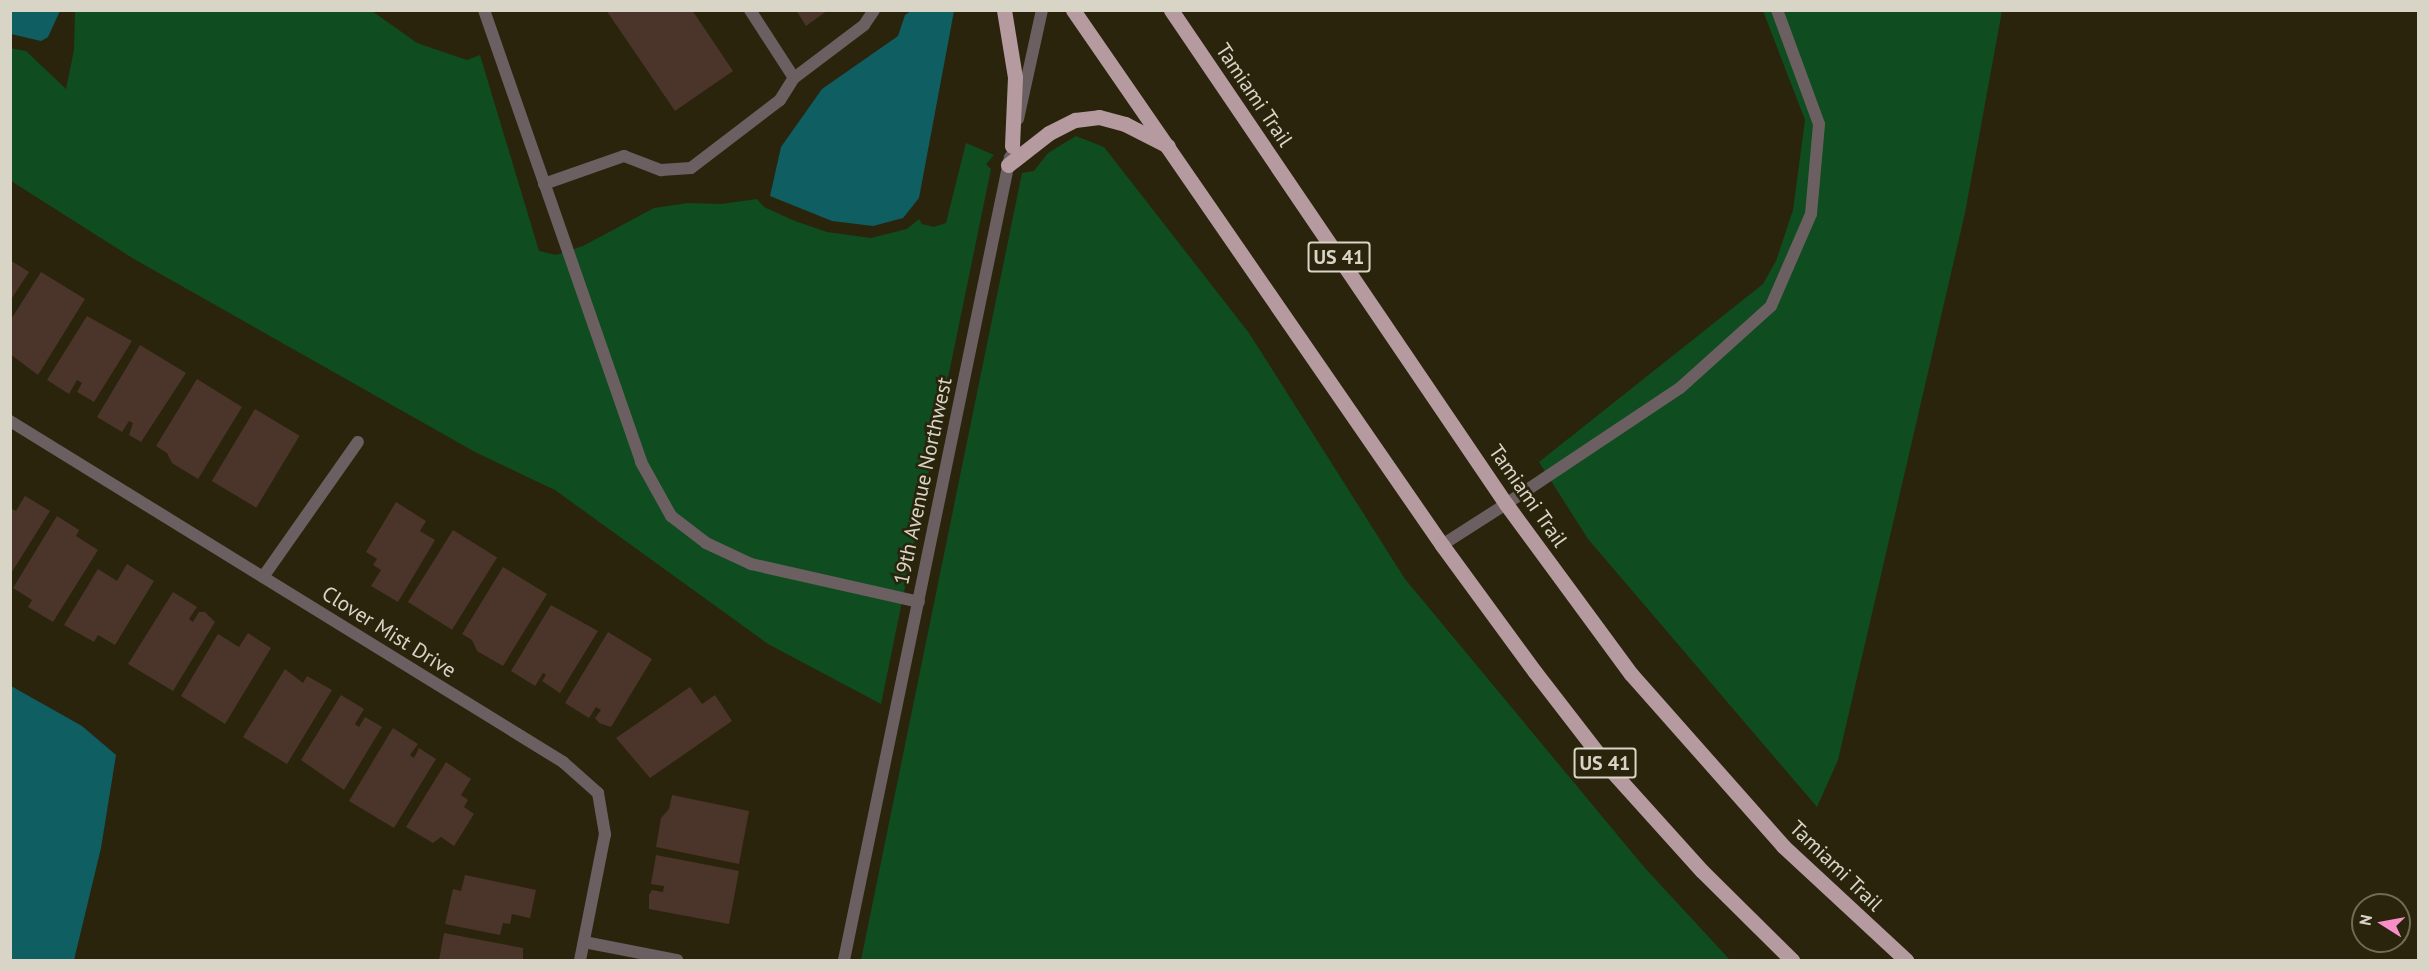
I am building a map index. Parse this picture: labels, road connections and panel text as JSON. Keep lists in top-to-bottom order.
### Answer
{
  "streets": {
    "main road": ["Tamiami Trail", "US 41"],
    "street": ["19th Avenue Northwest", "Clover Mist Drive"]
  },
  "north": "left"
}
